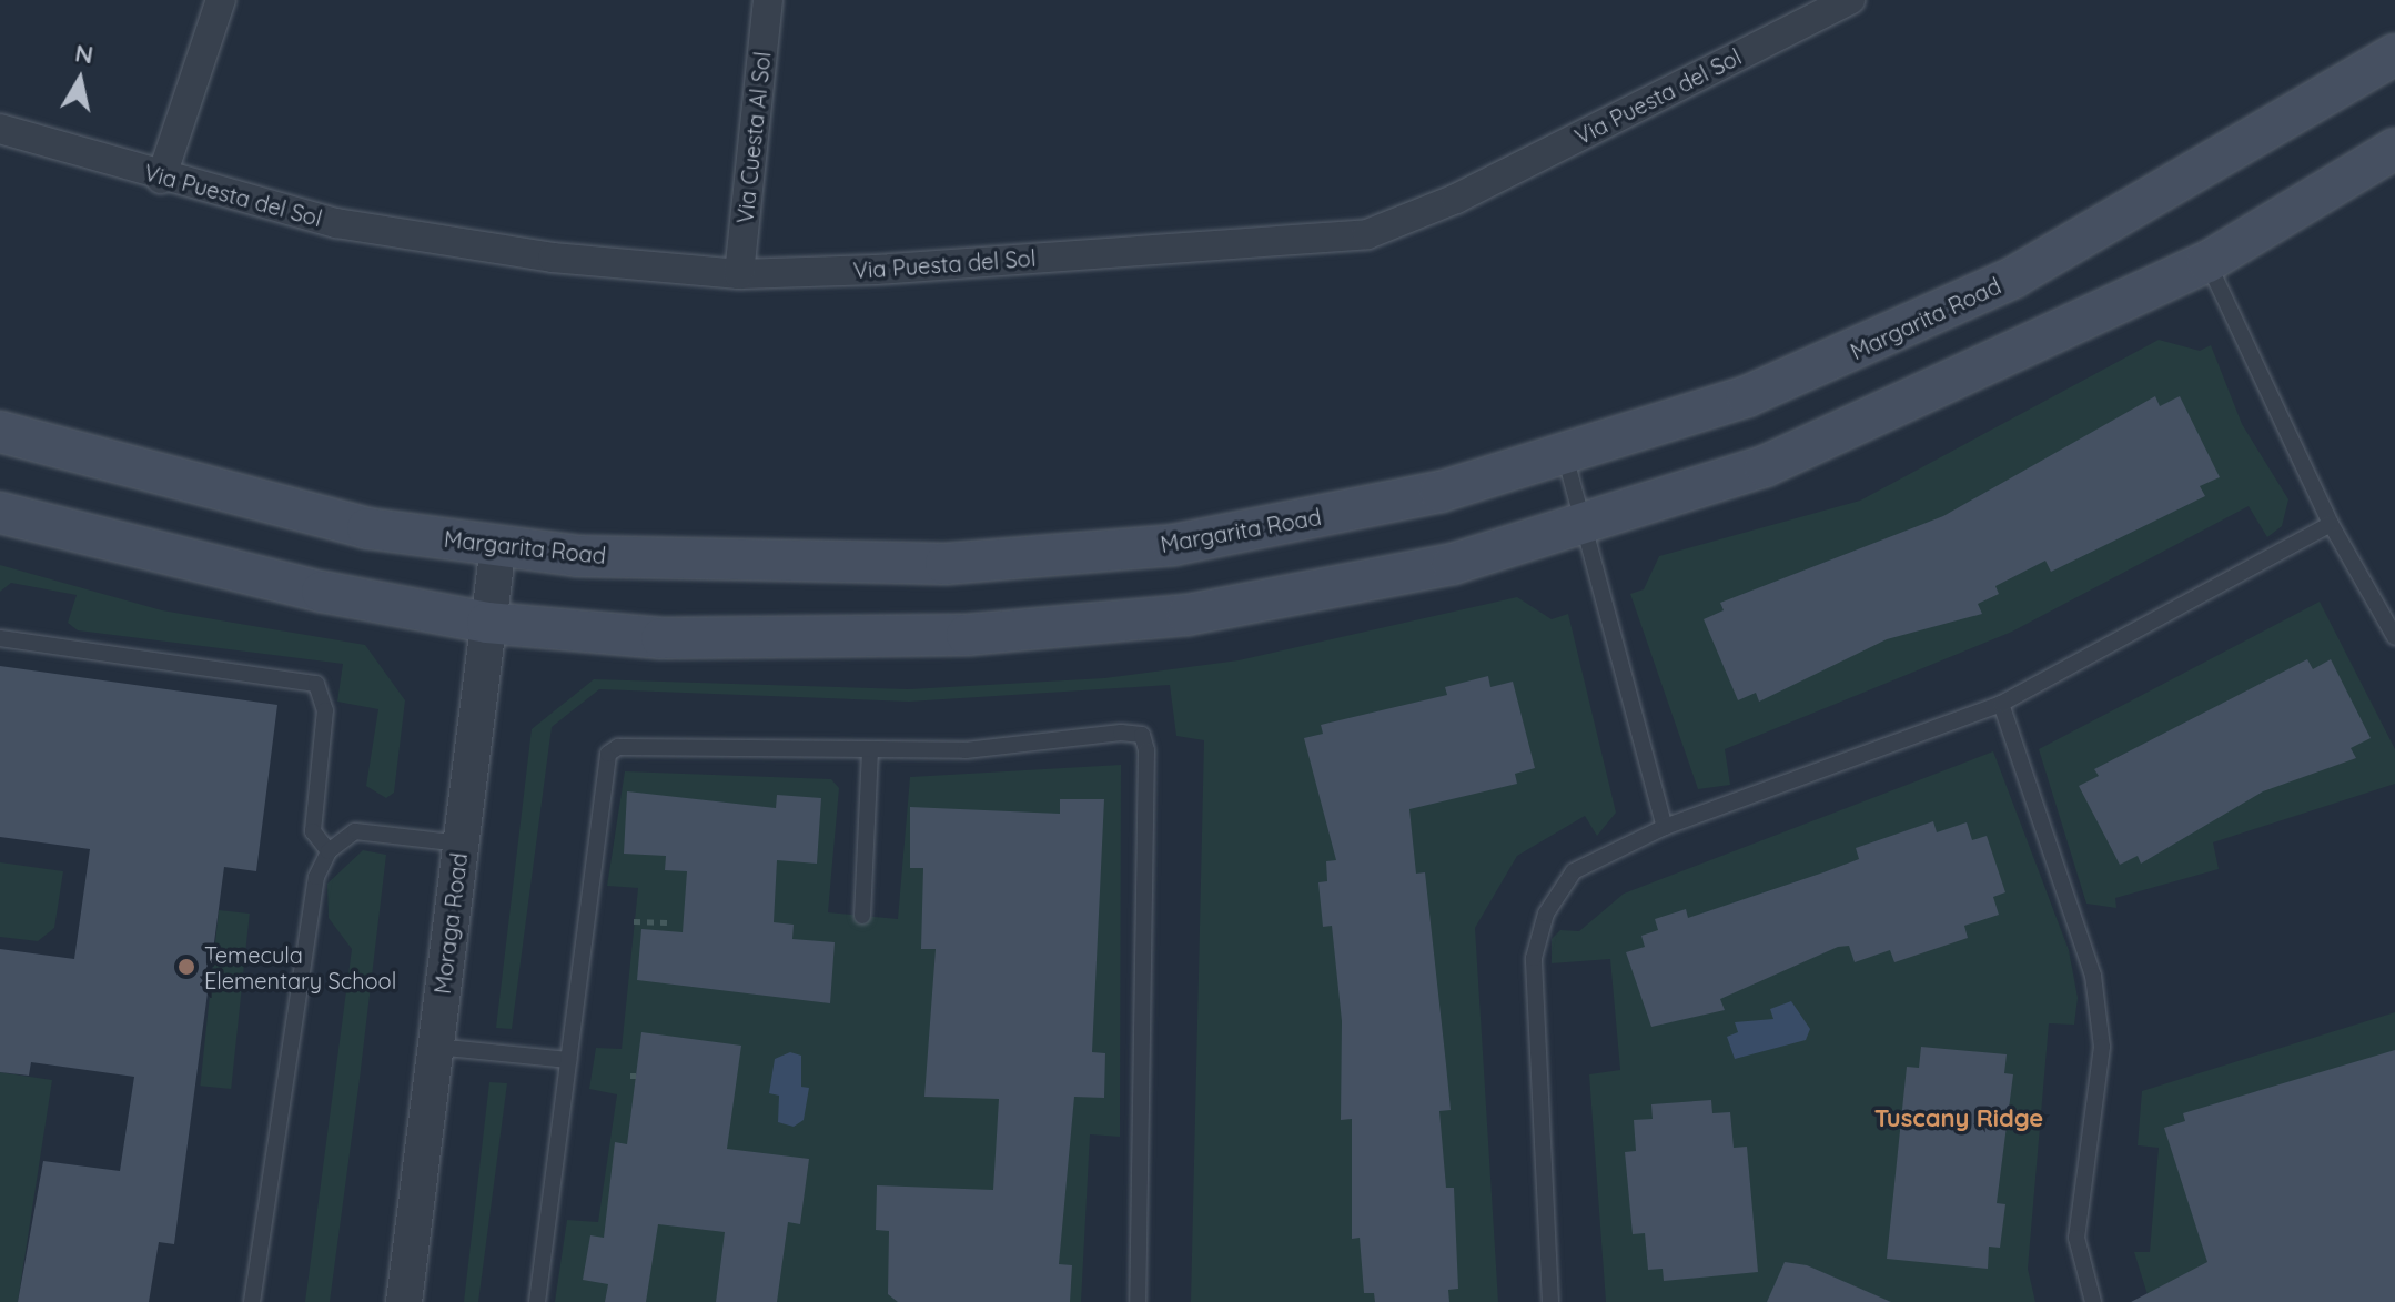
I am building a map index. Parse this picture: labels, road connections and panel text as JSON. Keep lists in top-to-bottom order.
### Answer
{
  "streets": {
    "main road": ["Margarita Road"],
    "street": ["Via Puesta del Sol", "Via Cuesta Al Sol", "Moraga Road"]
  },
  "crossings": [
    ["Via Puesta del Sol", "Via Cuesta Al Sol"],
    ["Margarita Road", "Moraga Road"]
  ],
  "districts": ["Tuscany Ridge"],
  "places": ["Temecula Elementary School"],
  "north": "top"
}
